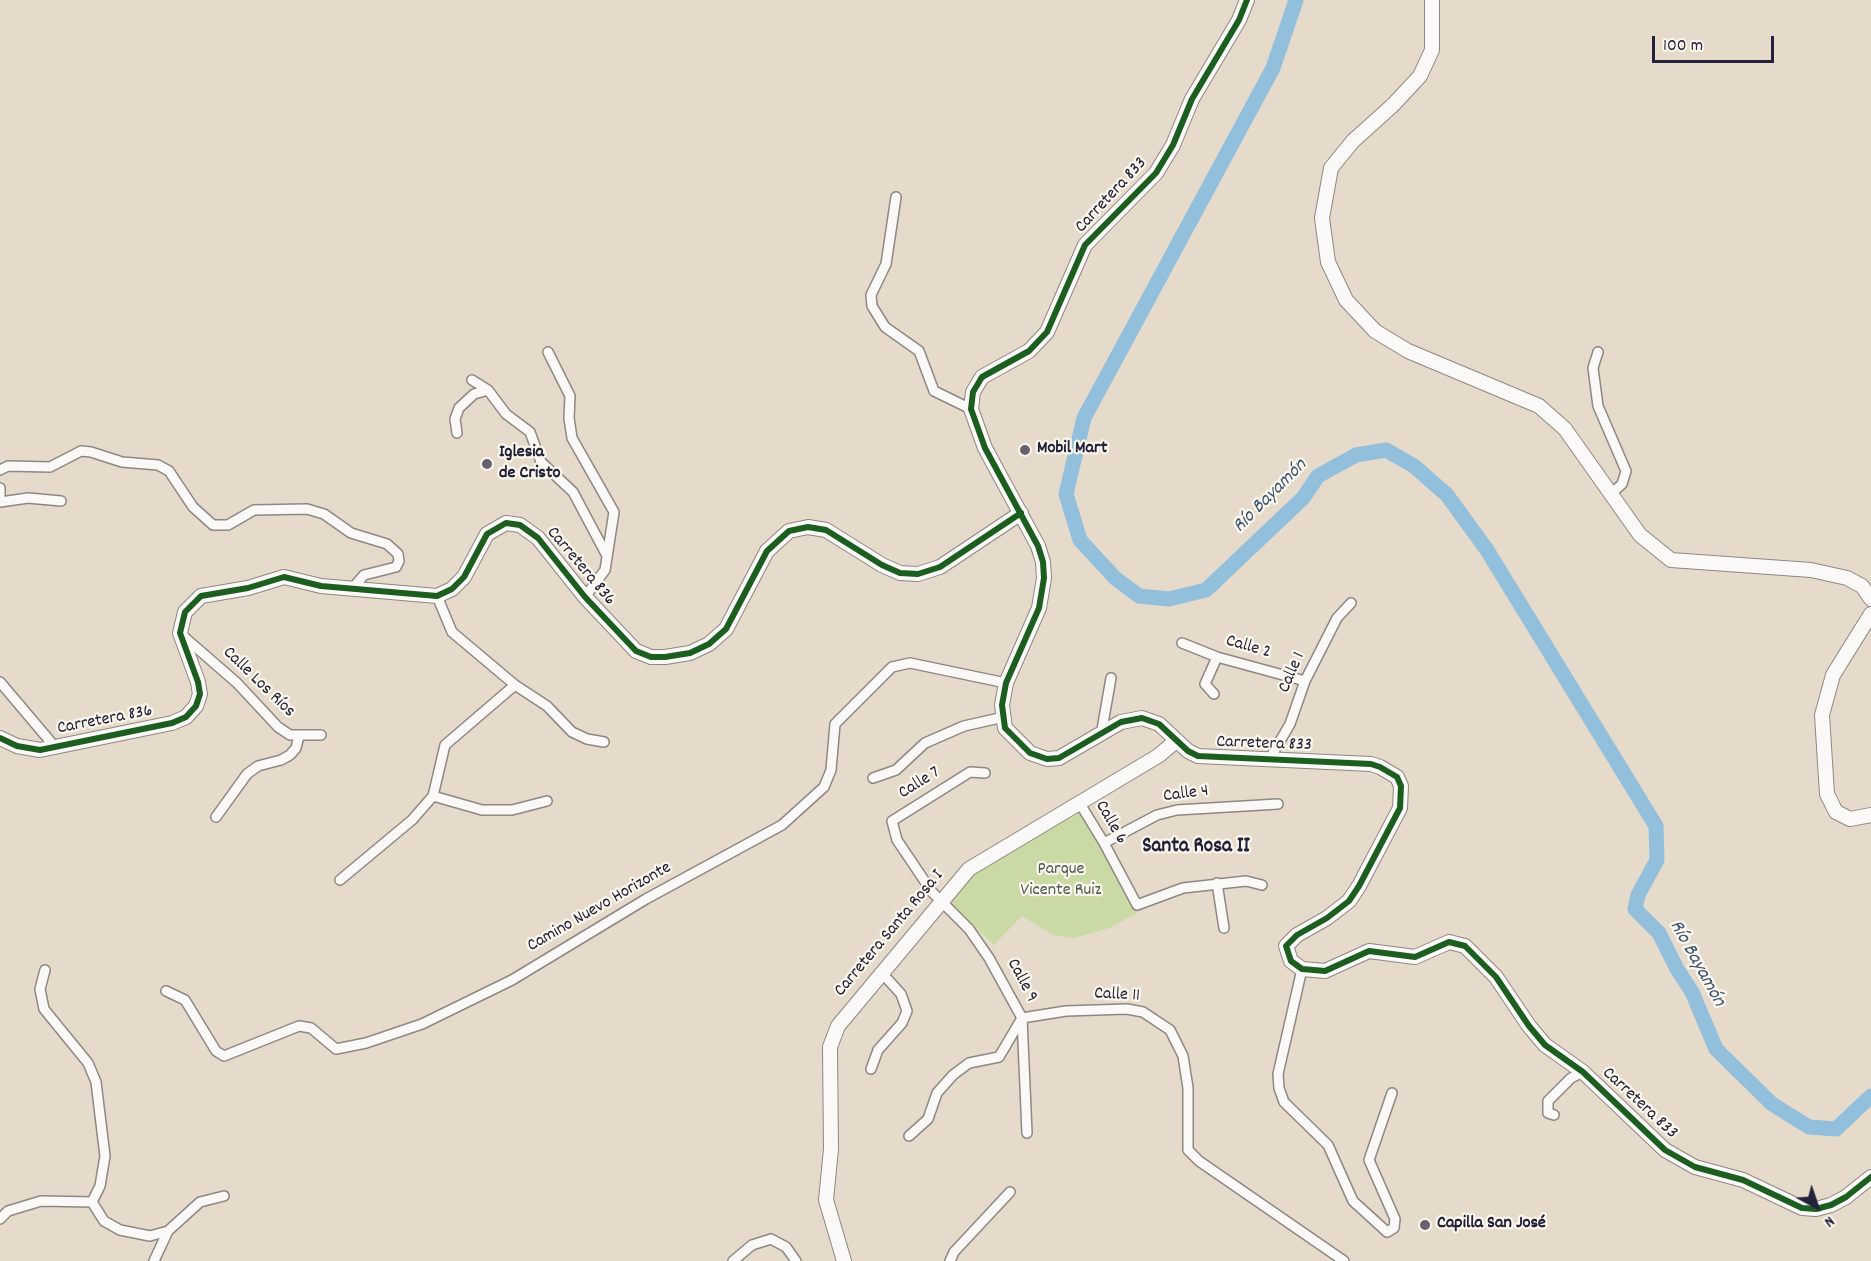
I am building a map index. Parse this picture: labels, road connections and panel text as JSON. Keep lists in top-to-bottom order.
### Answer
{
  "streets": {
    "street": [
      "Carretera 833",
      "Carretera 836",
      "Calle 2",
      "Calle 1",
      "Calle Los Ríos",
      "Calle 7",
      "Calle 4",
      "Calle 6",
      "Camino Nuevo Horizonte",
      "Carretera Santa Rosa I",
      "Calle 9",
      "Calle 11"
    ]
  },
  "crossings": [
    ["Carretera 833", "Calle 1"],
    ["Carretera 833", "Carretera Santa Rosa I"],
    ["Carretera 836", "Calle Los Ríos"],
    ["Calle 2", "Calle 1"],
    ["Calle 7", "Carretera Santa Rosa I"],
    ["Calle 7", "Calle 9"],
    ["Calle 4", "Calle 6"],
    ["Calle 6", "Carretera Santa Rosa I"],
    ["Carretera Santa Rosa I", "Calle 9"],
    ["Calle 9", "Calle 11"]
  ],
  "districts": ["Santa Rosa II"],
  "water": ["Río Bayamón"],
  "parks": ["Parque Vicente Ruiz"],
  "places": ["Mobil Mart", "Iglesia de Cristo", "Capilla San José"],
  "scale_bar": "100 m",
  "north": "bottom right"
}
